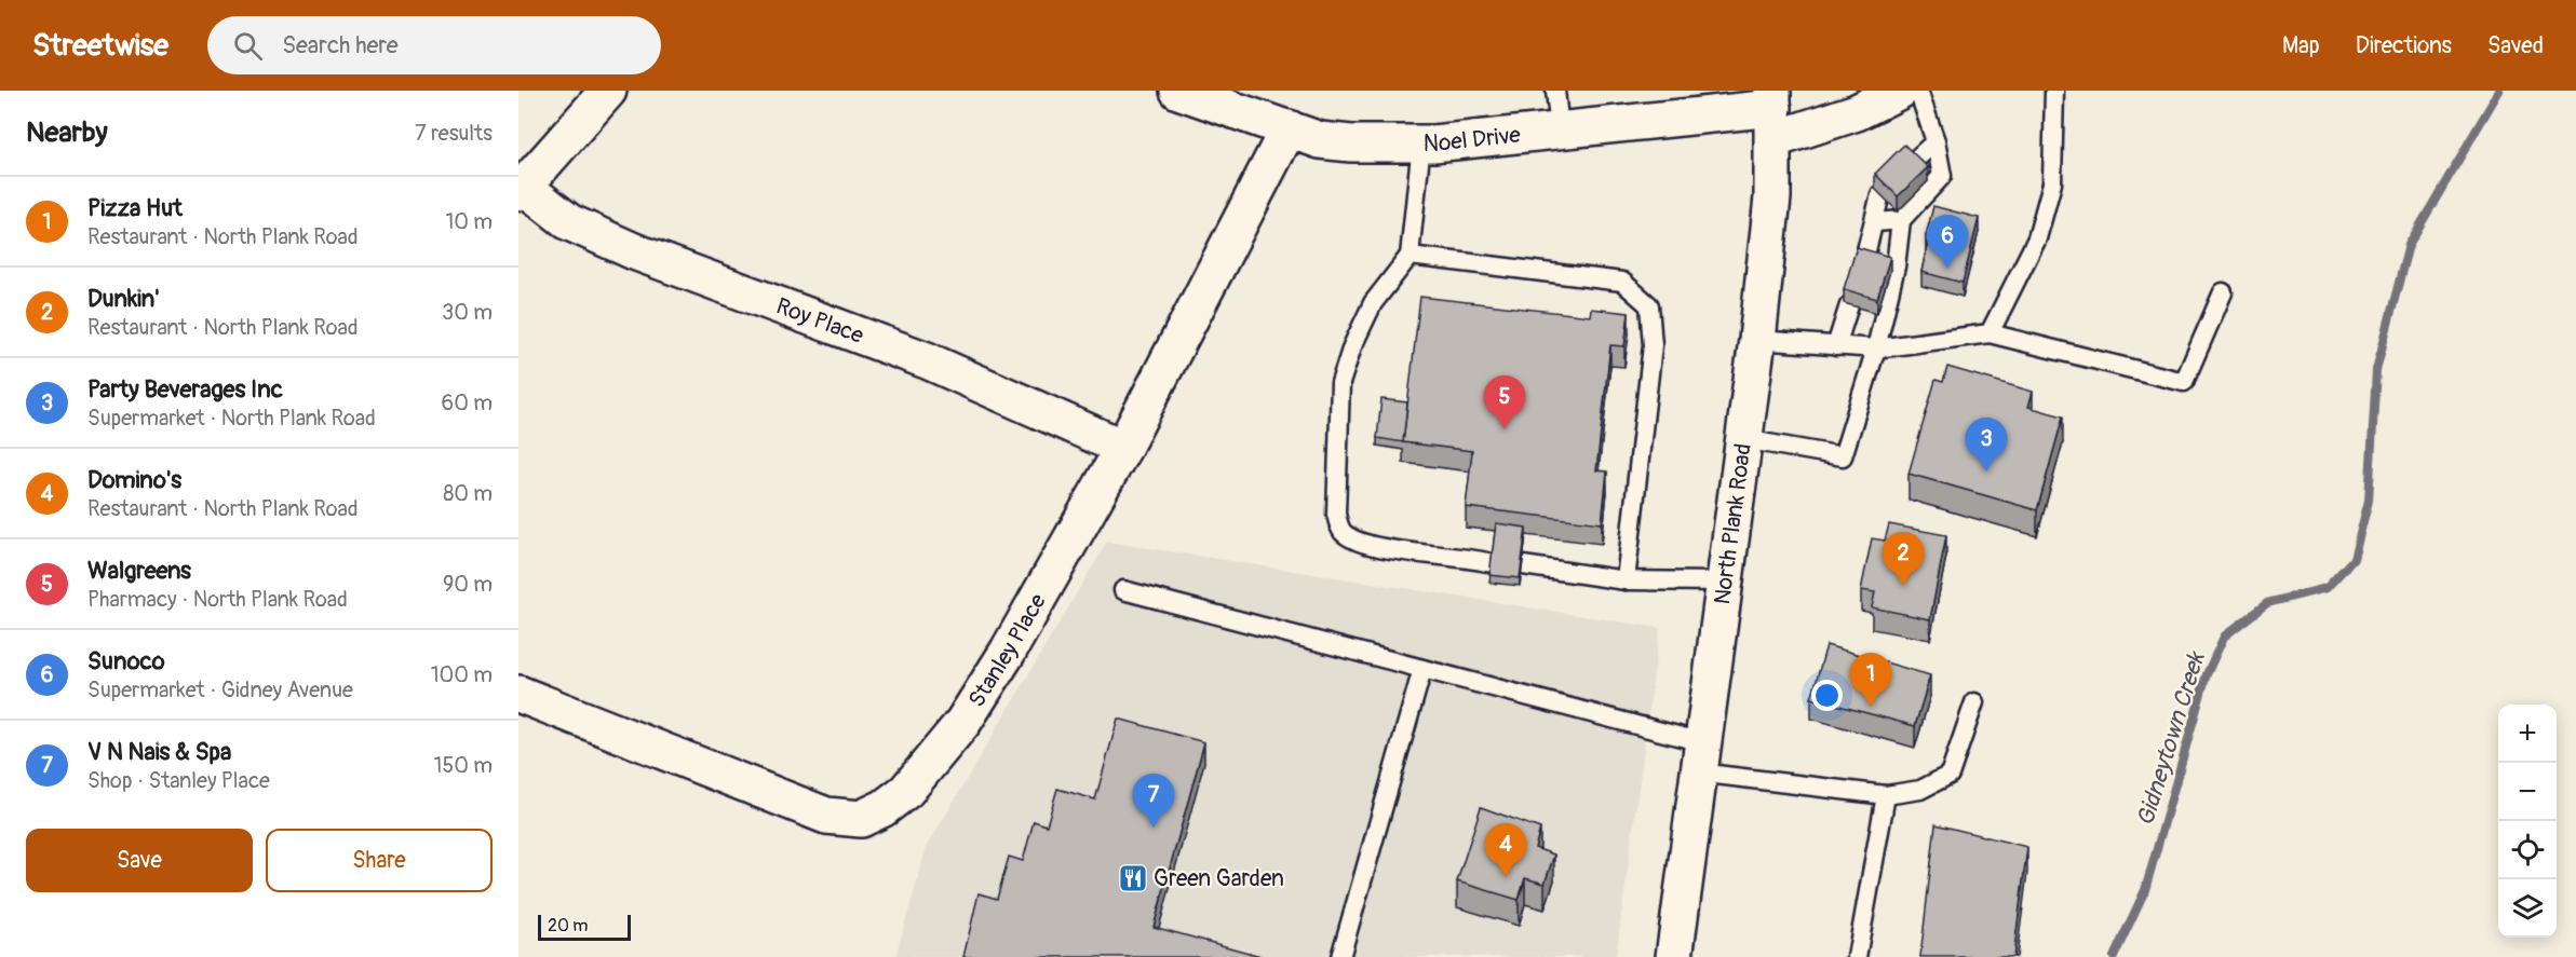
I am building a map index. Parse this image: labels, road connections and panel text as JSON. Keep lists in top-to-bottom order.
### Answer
{
  "streets": {
    "street": [
      "Noel Drive",
      "Roy Place",
      "North Plank Road",
      "Stanley Place"
    ]
  },
  "crossings": [
    ["Noel Drive", "North Plank Road"],
    ["Noel Drive", "Stanley Place"],
    ["Roy Place", "Stanley Place"]
  ],
  "water": ["Gidneytown Creek"],
  "places": {
    "restaurant": ["Green Garden"]
  },
  "scale_bar": "20 m",
  "page": {
    "header": "Streetwise",
    "search": "Search here",
    "nav": ["Map", "Directions", "Saved"],
    "heading": ["Nearby", "7 results"],
    "list": [
      {
        "mark": "1",
        "name": "Pizza Hut",
        "note": "Restaurant · North Plank Road",
        "value": "10 m"
      },
      {
        "mark": "2",
        "name": "Dunkin'",
        "note": "Restaurant · North Plank Road",
        "value": "30 m"
      },
      {
        "mark": "3",
        "name": "Party Beverages Inc",
        "note": "Supermarket · North Plank Road",
        "value": "60 m"
      },
      {
        "mark": "4",
        "name": "Domino's",
        "note": "Restaurant · North Plank Road",
        "value": "80 m"
      },
      {
        "mark": "5",
        "name": "Walgreens",
        "note": "Pharmacy · North Plank Road",
        "value": "90 m"
      },
      {
        "mark": "6",
        "name": "Sunoco",
        "note": "Supermarket · Gidney Avenue",
        "value": "100 m"
      },
      {
        "mark": "7",
        "name": "V N Nais & Spa",
        "note": "Shop · Stanley Place",
        "value": "150 m"
      }
    ],
    "pins": [
      "6",
      "5",
      "3",
      "2",
      "1",
      "7",
      "4"
    ],
    "map_buttons": ["+", "−"],
    "buttons": ["Save", "Share"],
    "scale": "20 m"
  }
}
